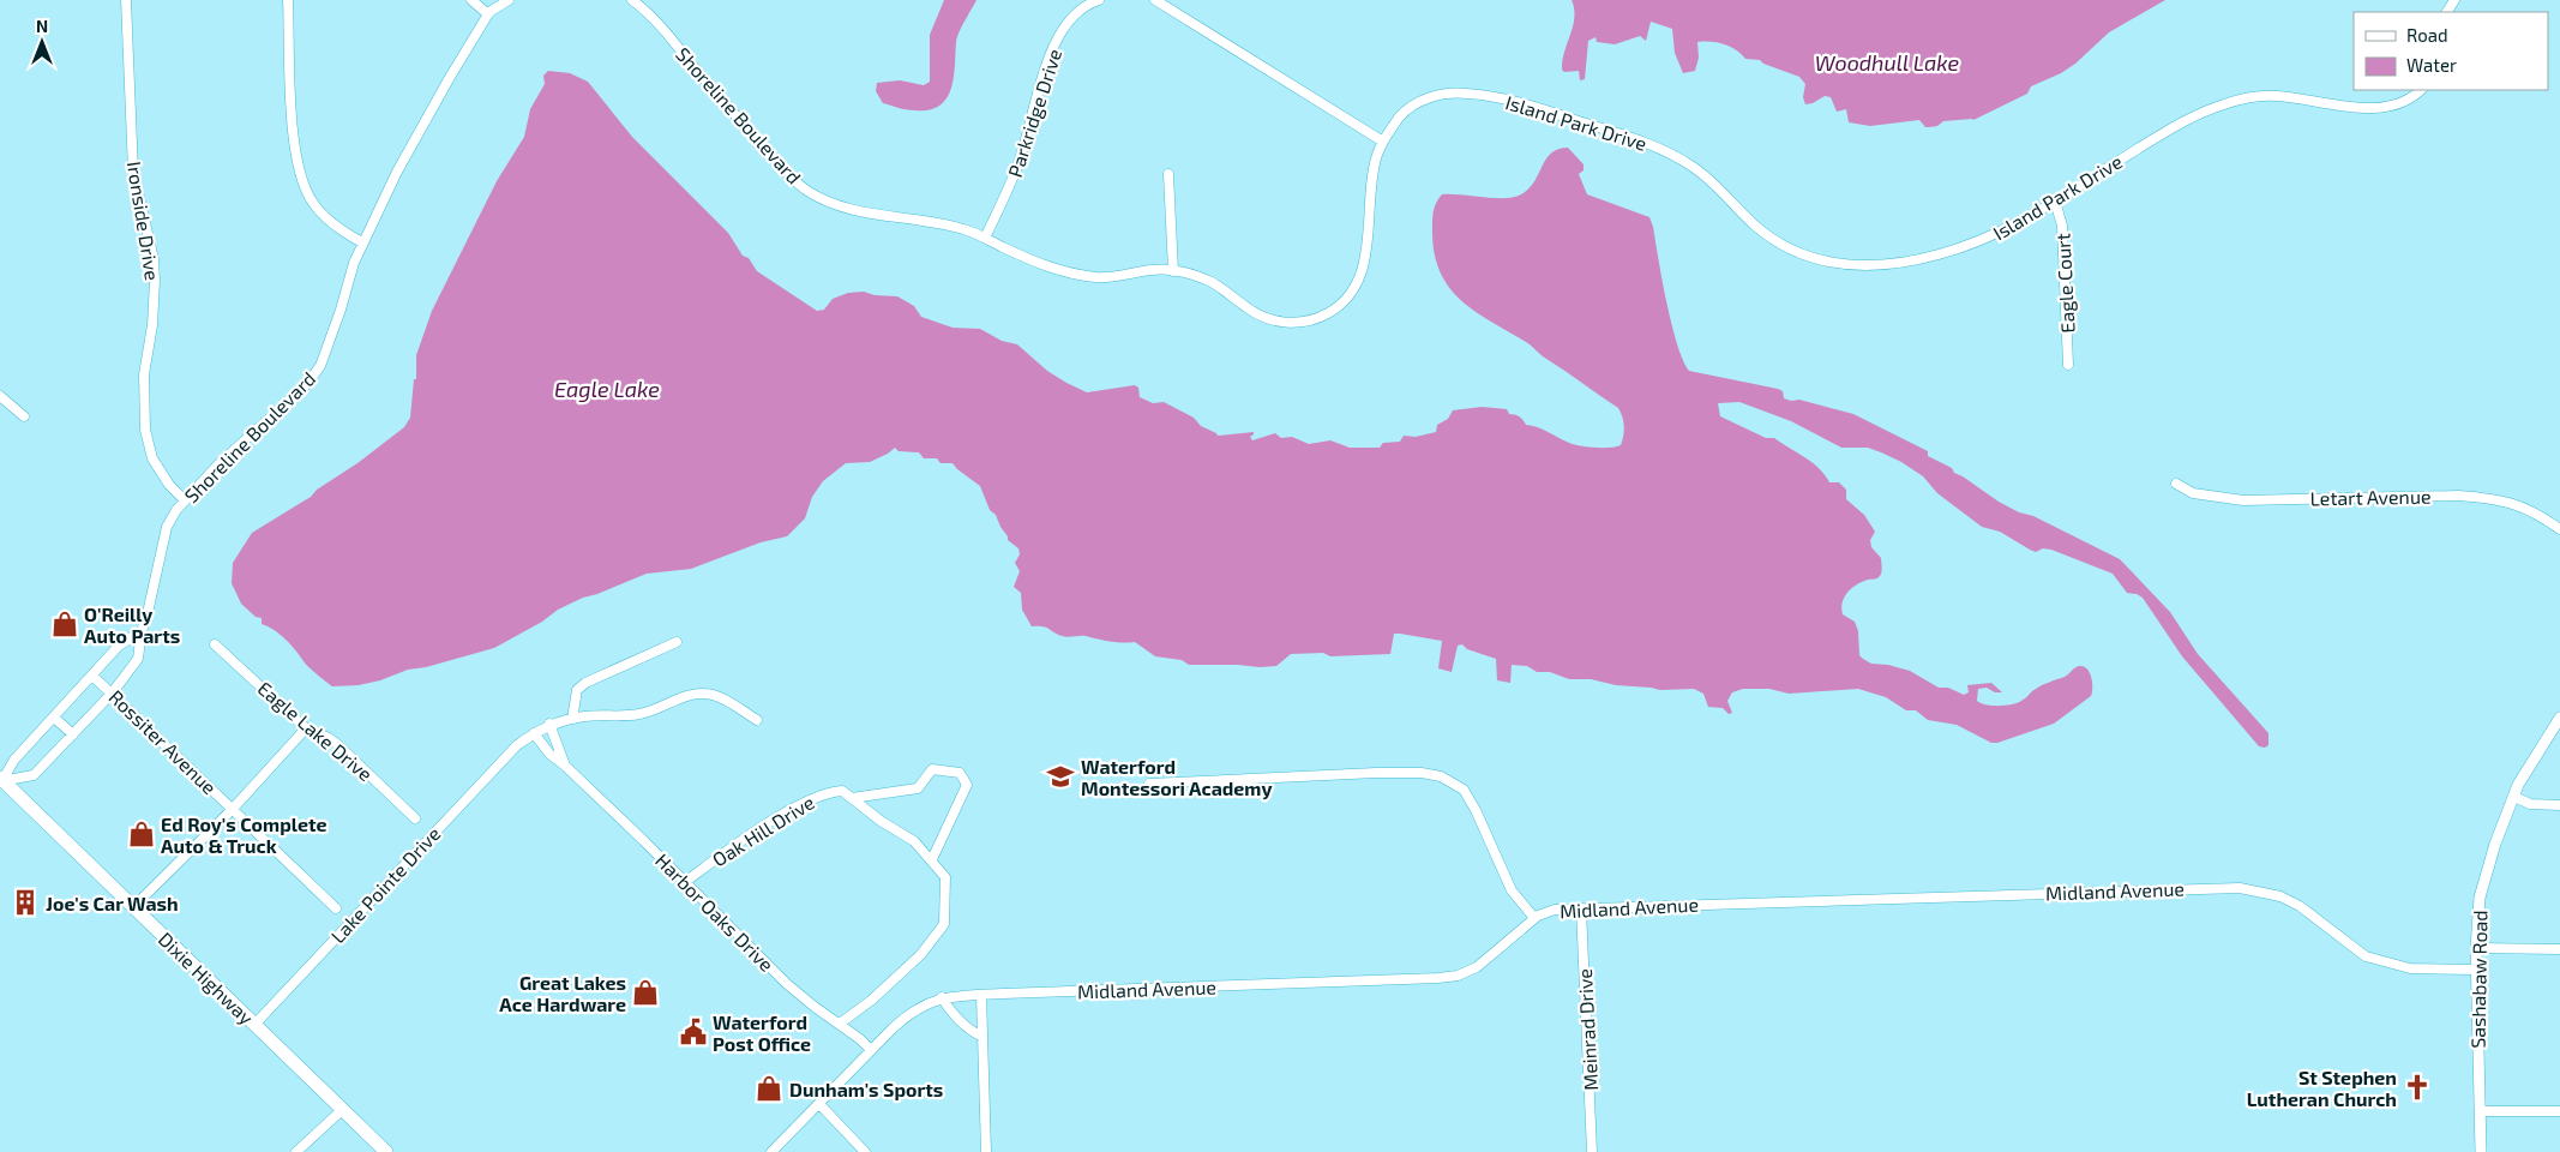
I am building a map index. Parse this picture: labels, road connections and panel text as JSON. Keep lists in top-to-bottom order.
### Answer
{
  "streets": {
    "main road": ["Dixie Highway"],
    "street": [
      "Parkridge Drive",
      "Shoreline Boulevard",
      "Island Park Drive",
      "Ironside Drive",
      "Eagle Court",
      "Letart Avenue",
      "Eagle Lake Drive",
      "Rossiter Avenue",
      "Oak Hill Drive",
      "Lake Pointe Drive",
      "Midland Avenue",
      "Harbor Oaks Drive",
      "Sashabaw Road",
      "Meinrad Drive"
    ]
  },
  "crossings": [
    ["Parkridge Drive", "Shoreline Boulevard"],
    ["Shoreline Boulevard", "Island Park Drive"],
    ["Shoreline Boulevard", "Ironside Drive"],
    ["Shoreline Boulevard", "Rossiter Avenue"],
    ["Shoreline Boulevard", "Dixie Highway"],
    ["Island Park Drive", "Eagle Court"],
    ["Oak Hill Drive", "Harbor Oaks Drive"],
    ["Lake Pointe Drive", "Harbor Oaks Drive"],
    ["Lake Pointe Drive", "Dixie Highway"],
    ["Midland Avenue", "Harbor Oaks Drive"],
    ["Midland Avenue", "Sashabaw Road"],
    ["Midland Avenue", "Meinrad Drive"]
  ],
  "water": ["Woodhull Lake", "Eagle Lake"],
  "places": {
    "shop": [
      "O'Reilly Auto Parts",
      "Ed Roy's Complete Auto & Truck",
      "Great Lakes Ace Hardware",
      "Dunham's Sports"
    ],
    "school or university": ["Waterford Montessori Academy"],
    "building": ["Joe's Car Wash"],
    "public building": ["Waterford Post Office"],
    "church": ["St Stephen Lutheran Church"]
  },
  "legend": ["Road", "Water"],
  "north": "top"
}
